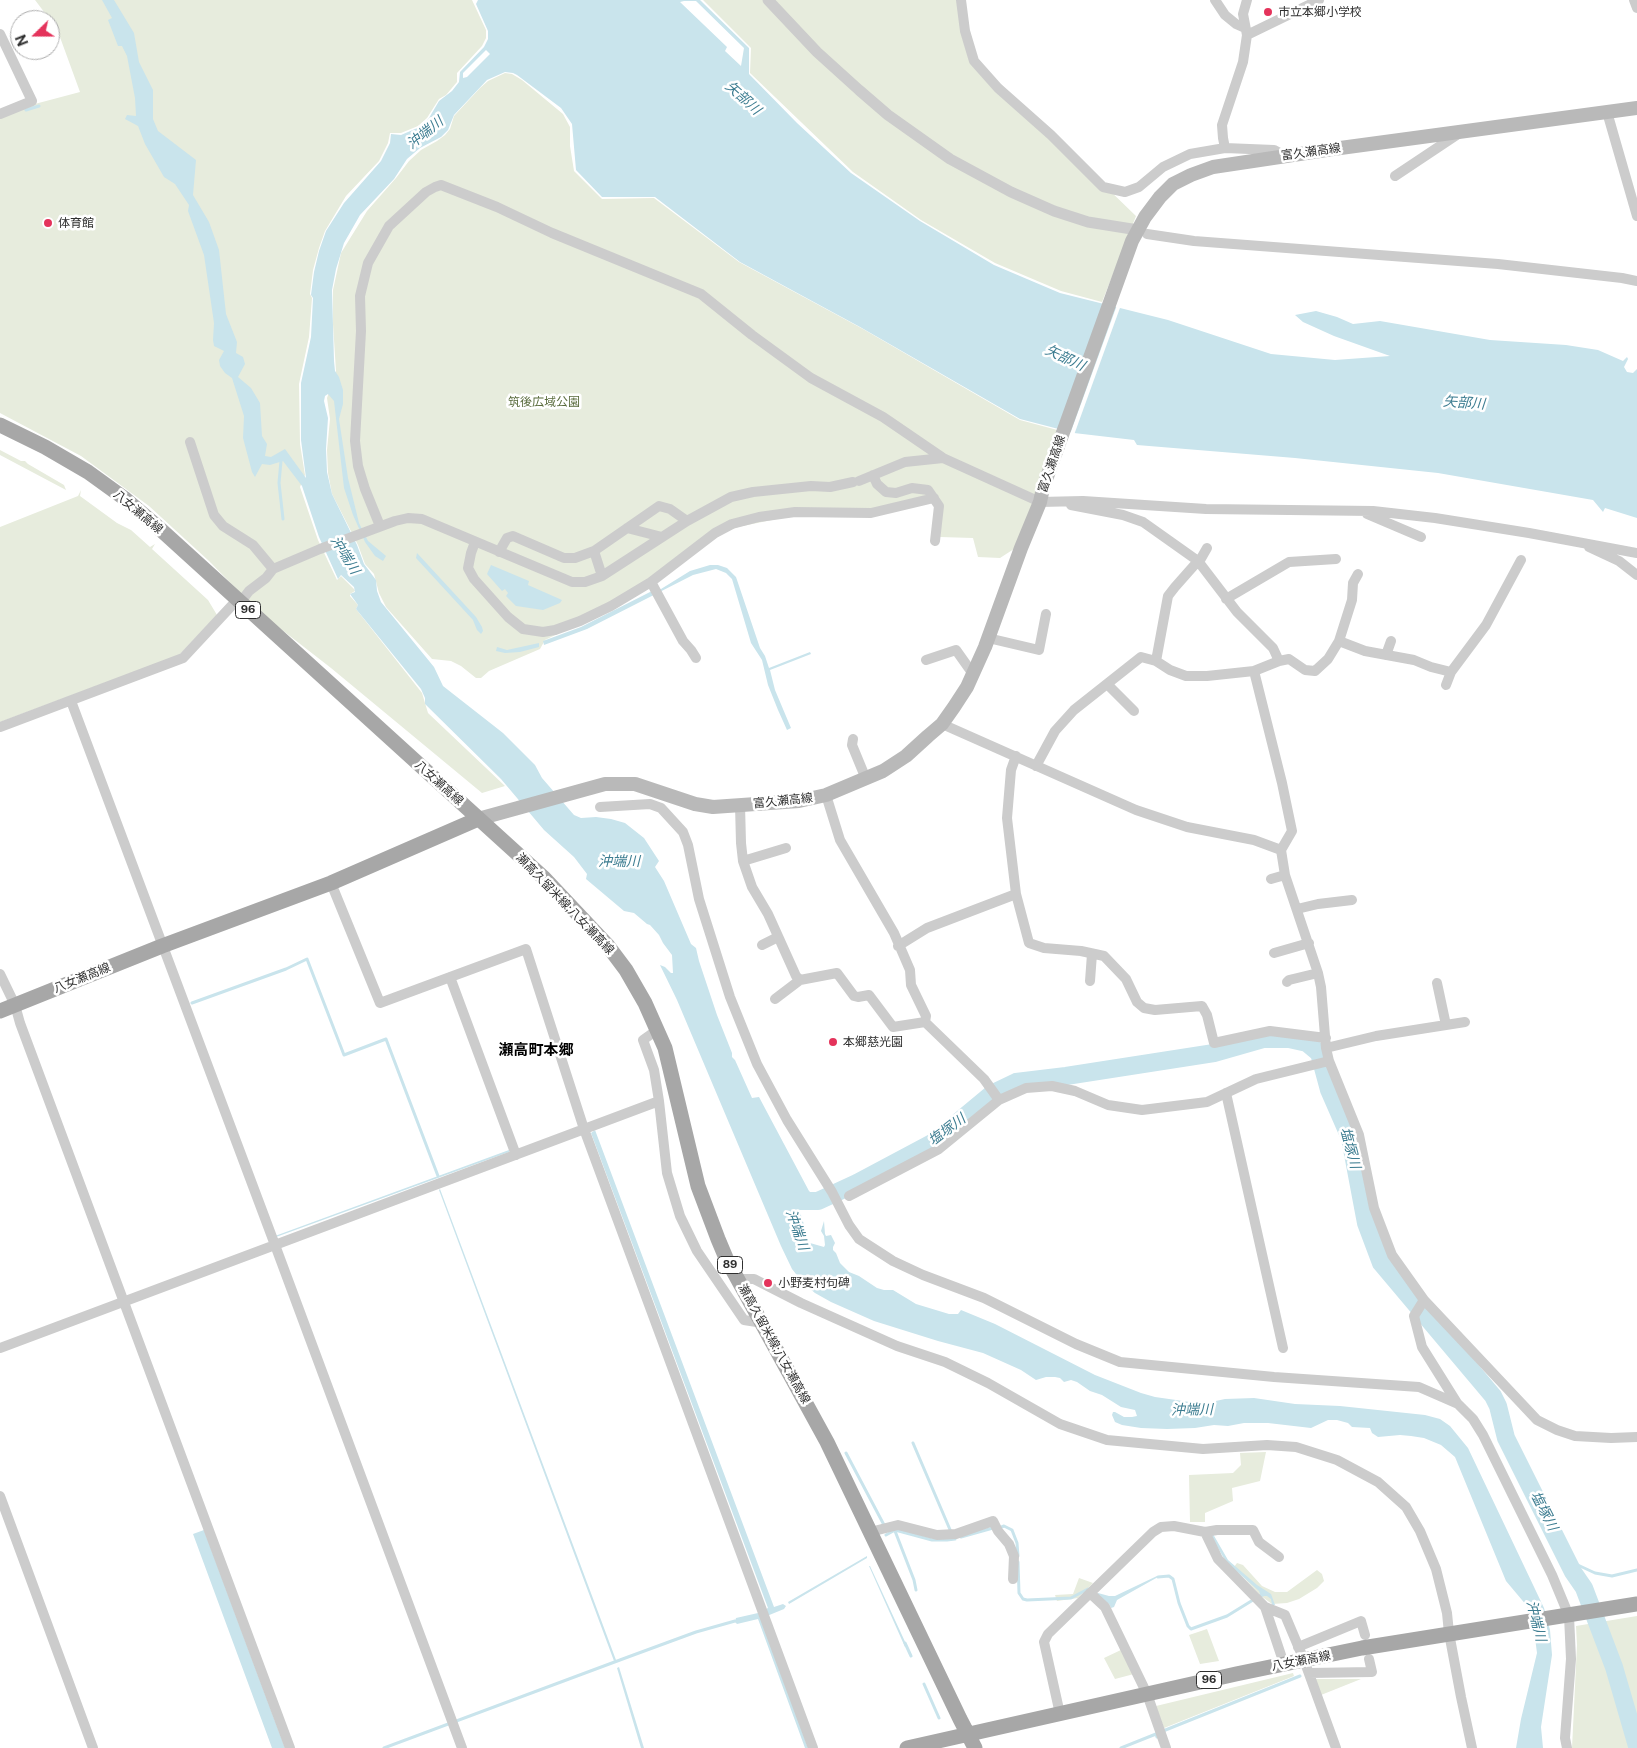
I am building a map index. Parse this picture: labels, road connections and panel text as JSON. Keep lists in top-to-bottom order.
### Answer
{
  "streets": {
    "main road": [
      "富久瀬高線",
      "八女瀬高線",
      "96",
      "瀬高久留米線;八女瀬高線",
      "89"
    ]
  },
  "crossings": [
    ["富久瀬高線", "八女瀬高線"],
    ["富久瀬高線", "瀬高久留米線;八女瀬高線"],
    ["八女瀬高線", "瀬高久留米線;八女瀬高線"],
    ["八女瀬高線", "89"],
    ["瀬高久留米線;八女瀬高線", "89"]
  ],
  "districts": ["瀬高町本郷"],
  "water": ["矢部川", "沖端川", "塩塚川"],
  "parks": ["筑後広域公園"],
  "places": [
    "市立本郷小学校",
    "体育館",
    "本郷慈光園",
    "小野麦村句碑"
  ],
  "north": "left"
}
